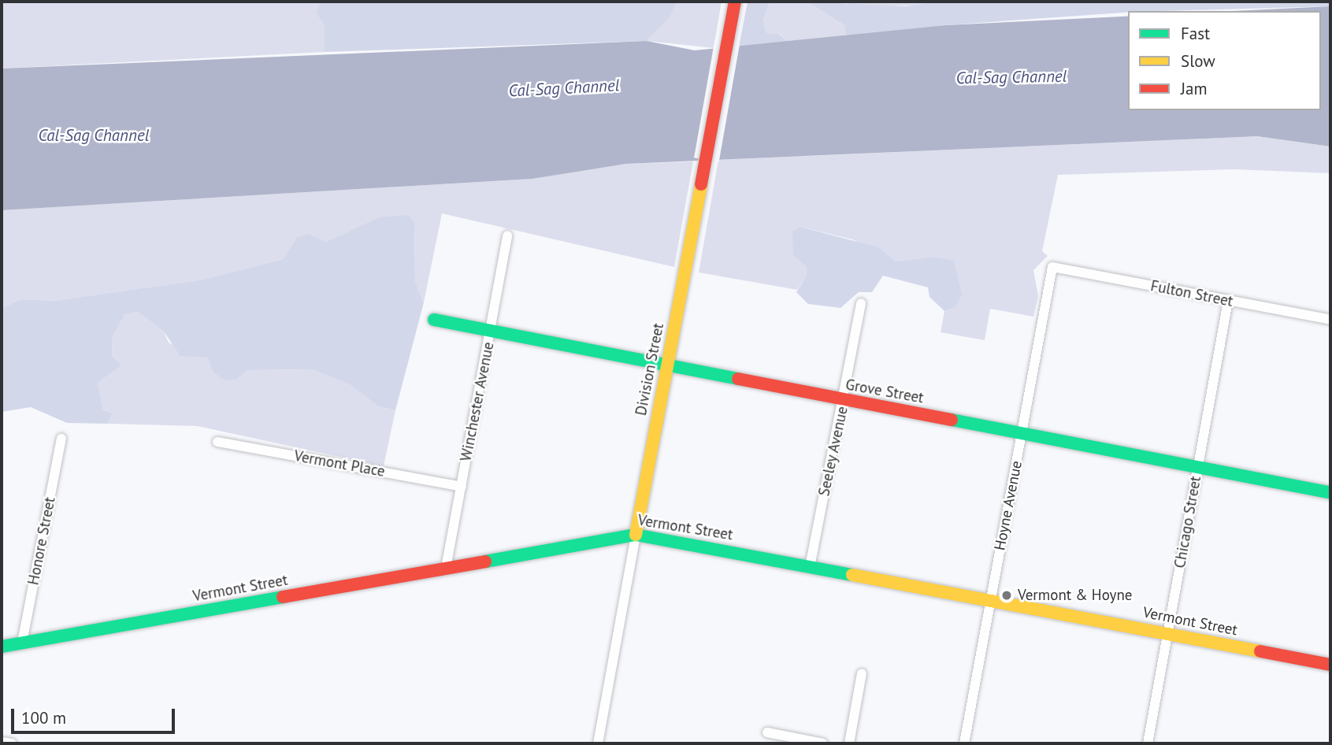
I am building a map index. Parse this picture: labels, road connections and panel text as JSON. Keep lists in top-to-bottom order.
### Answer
{
  "streets": {
    "street": [
      "Fulton Street",
      "Division Street",
      "Grove Street",
      "Winchester Avenue",
      "Seeley Avenue",
      "Vermont Place",
      "Hoyne Avenue",
      "Chicago Street",
      "Vermont Street",
      "Honore Street"
    ]
  },
  "crossings": [
    ["Fulton Street", "Hoyne Avenue"],
    ["Fulton Street", "Chicago Street"],
    ["Division Street", "Grove Street"],
    ["Division Street", "Vermont Street"],
    ["Grove Street", "Winchester Avenue"],
    ["Grove Street", "Seeley Avenue"],
    ["Grove Street", "Hoyne Avenue"],
    ["Grove Street", "Chicago Street"],
    ["Winchester Avenue", "Vermont Place"],
    ["Winchester Avenue", "Vermont Street"],
    ["Seeley Avenue", "Vermont Street"],
    ["Hoyne Avenue", "Vermont Street"],
    ["Chicago Street", "Vermont Street"],
    ["Vermont Street", "Honore Street"]
  ],
  "water": ["Cal-Sag Channel"],
  "places": ["Vermont & Hoyne"],
  "legend": ["Fast", "Slow", "Jam"],
  "scale_bar": "100 m"
}
